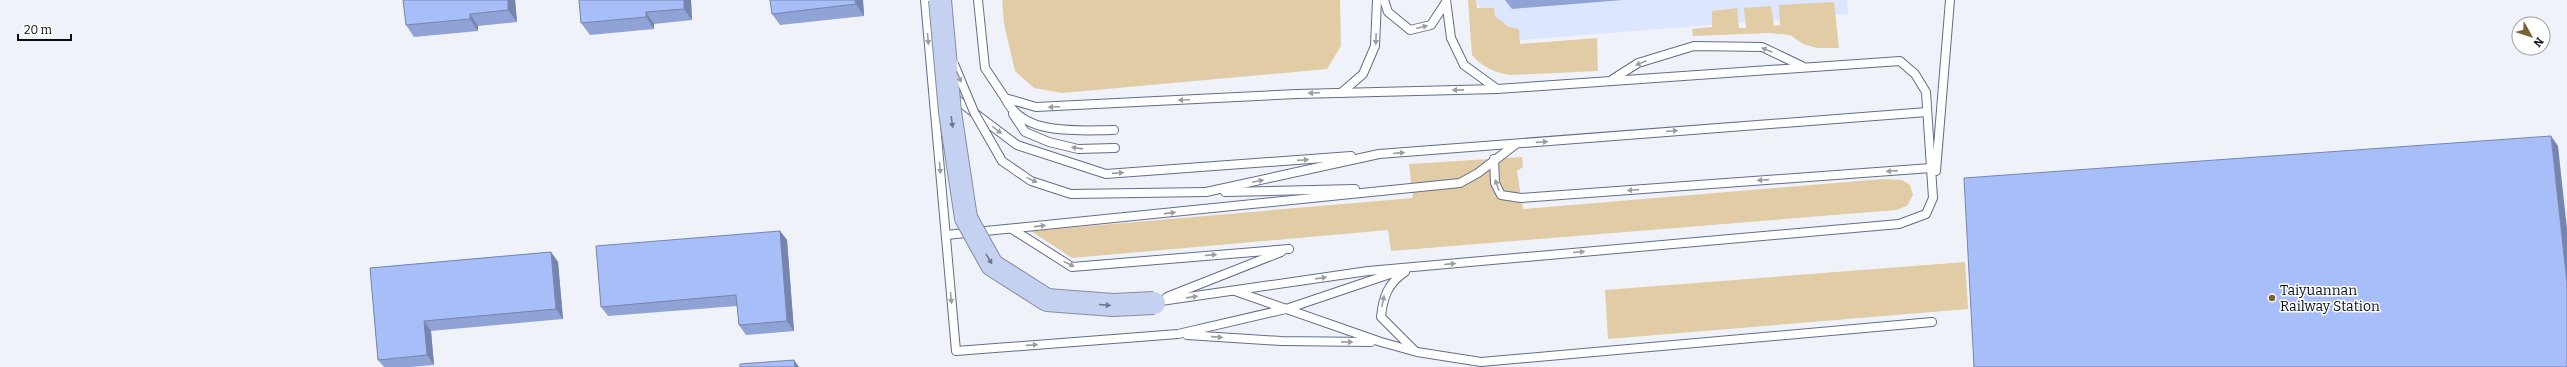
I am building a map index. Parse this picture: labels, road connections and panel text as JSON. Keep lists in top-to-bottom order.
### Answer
{
  "places": ["Taiyuannan Railway Station"],
  "scale_bar": "20 m",
  "north": "bottom right"
}
